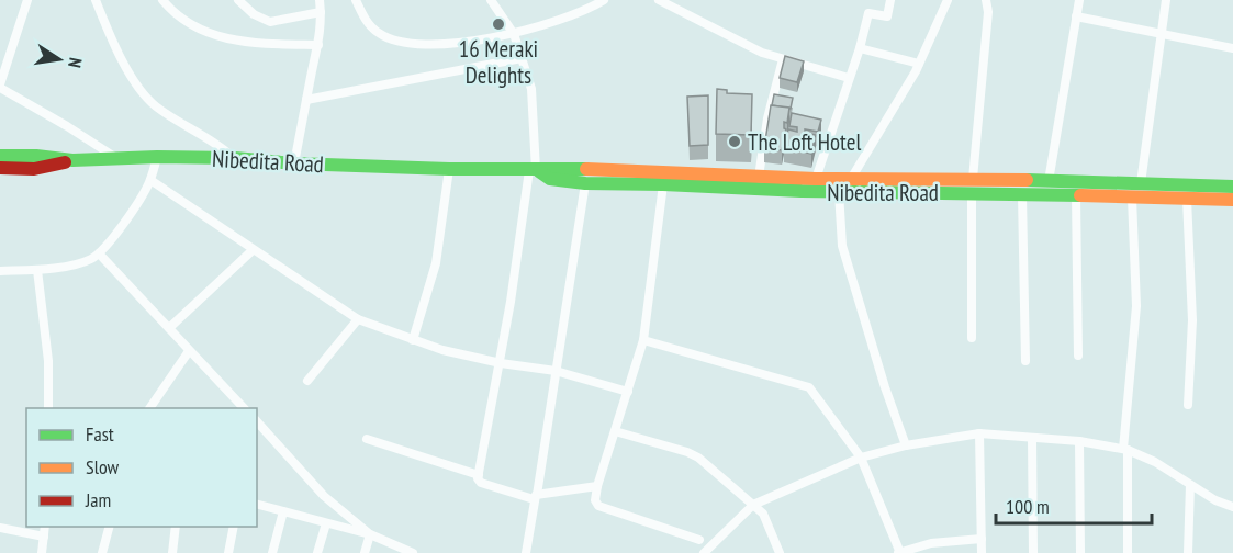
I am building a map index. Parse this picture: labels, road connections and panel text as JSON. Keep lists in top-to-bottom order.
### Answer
{
  "streets": {
    "street": ["Nibedita Road"]
  },
  "places": ["16 Meraki Delights", "The Loft Hotel"],
  "legend": ["Fast", "Slow", "Jam"],
  "scale_bar": "100 m",
  "north": "right"
}
